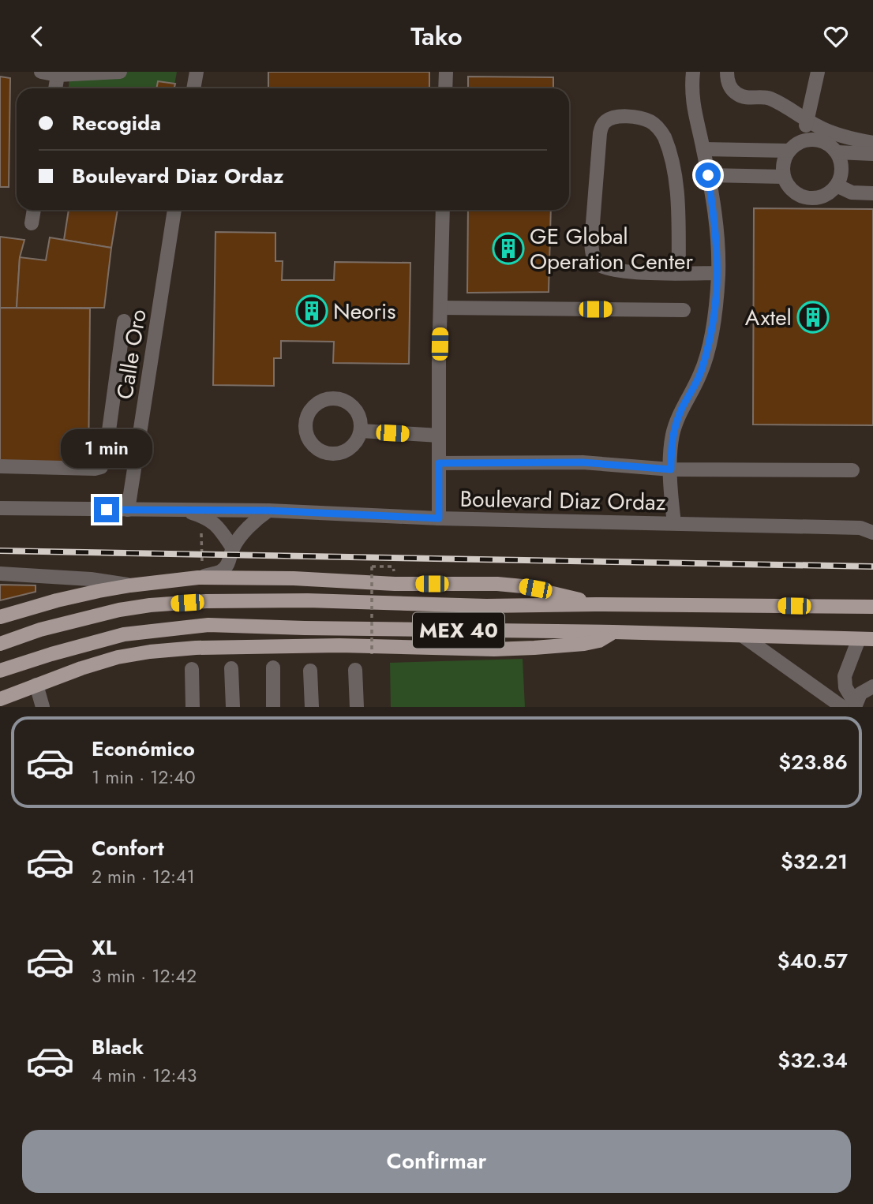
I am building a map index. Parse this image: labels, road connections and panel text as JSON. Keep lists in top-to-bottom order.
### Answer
{
  "streets": {
    "main road": ["MEX 40"],
    "street": ["Calle Oro", "Boulevard Diaz Ordaz"]
  },
  "crossings": [
    ["Calle Oro", "Boulevard Diaz Ordaz"]
  ],
  "places": {
    "building": ["GE Global Operation Center", "Neoris", "Axtel"]
  },
  "page": {
    "header": "Tako",
    "banner": ["Recogida", "Boulevard Diaz Ordaz"],
    "bubble": "1 min",
    "list": [
      {
        "name": "Económico",
        "note": "1 min · 12:40",
        "value": "$23.86"
      },
      {
        "name": "Confort",
        "note": "2 min · 12:41",
        "value": "$32.21"
      },
      {
        "name": "XL",
        "note": "3 min · 12:42",
        "value": "$40.57"
      },
      {
        "name": "Black",
        "note": "4 min · 12:43",
        "value": "$32.34"
      }
    ],
    "buttons": "Confirmar"
  }
}
